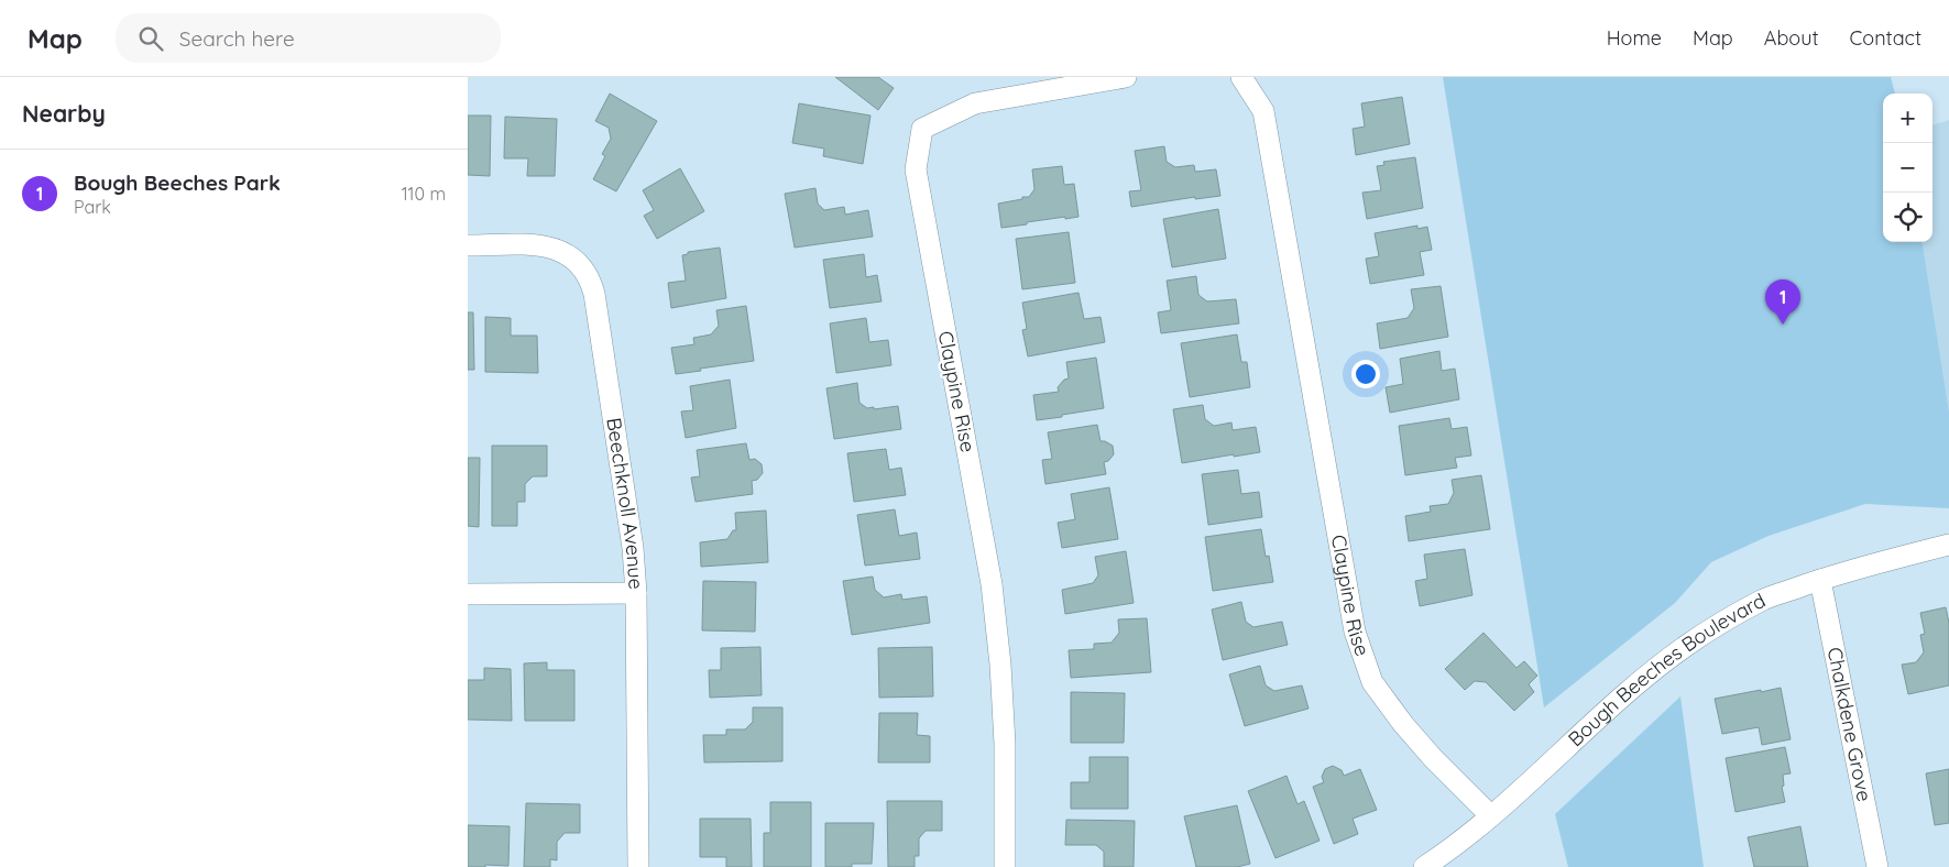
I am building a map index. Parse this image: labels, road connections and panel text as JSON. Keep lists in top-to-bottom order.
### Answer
{
  "streets": {
    "street": [
      "Claypine Rise",
      "Beechknoll Avenue",
      "Bough Beeches Boulevard",
      "Chalkdene Grove"
    ]
  },
  "crossings": [
    ["Claypine Rise", "Bough Beeches Boulevard"],
    ["Bough Beeches Boulevard", "Chalkdene Grove"]
  ],
  "page": {
    "header": "Map",
    "search": "Search here",
    "nav": [
      "Home",
      "Map",
      "About",
      "Contact"
    ],
    "heading": "Nearby",
    "map_buttons": ["+", "−"],
    "list": [
      {
        "mark": "1",
        "name": "Bough Beeches Park",
        "note": "Park",
        "value": "110 m"
      }
    ],
    "pins": "1"
  }
}
